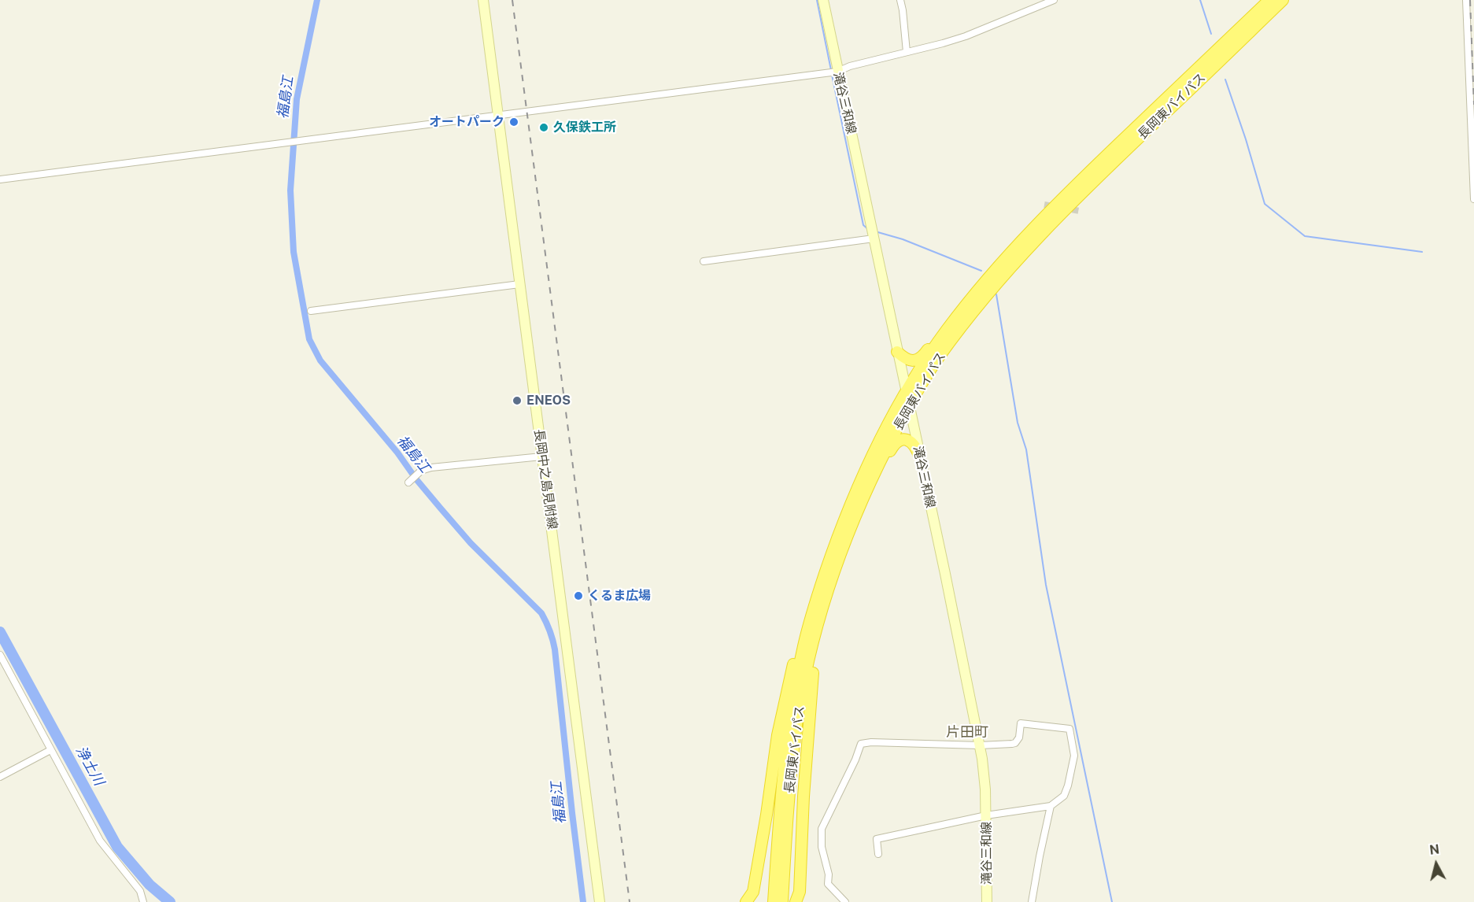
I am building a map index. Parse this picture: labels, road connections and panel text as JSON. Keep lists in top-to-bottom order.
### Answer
{
  "streets": {
    "highway": ["長岡東バイパス"],
    "main road": ["滝谷三和線", "長岡中之島見附線"]
  },
  "crossings": [
    ["滝谷三和線", "長岡東バイパス"]
  ],
  "districts": ["片田町"],
  "water": ["福島江", "浄土川"],
  "places": [
    "オートパーク",
    "久保鉄工所",
    "ENEOS",
    "くるま広場"
  ],
  "north": "top"
}
